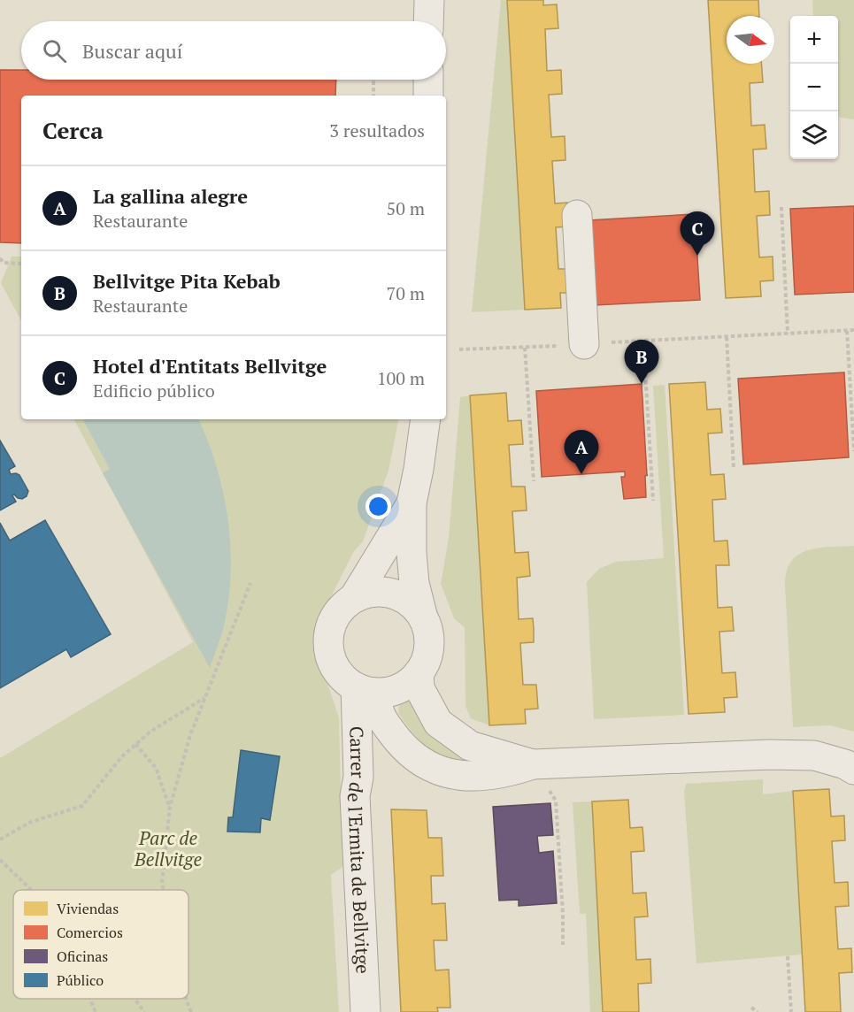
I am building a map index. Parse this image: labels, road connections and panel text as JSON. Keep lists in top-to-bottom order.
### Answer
{
  "streets": {
    "street": ["Carrer de l'Ermita de Bellvitge"]
  },
  "parks": ["Parc de Bellvitge"],
  "legend": [
    "Viviendas",
    "Comercios",
    "Oficinas",
    "Público"
  ],
  "north": "right",
  "page": {
    "map_buttons": ["+", "−"],
    "search": "Buscar aquí",
    "heading": ["Cerca", "3 resultados"],
    "list": [
      {
        "mark": "A",
        "name": "La gallina alegre",
        "note": "Restaurante",
        "value": "50 m"
      },
      {
        "mark": "B",
        "name": "Bellvitge Pita Kebab",
        "note": "Restaurante",
        "value": "70 m"
      },
      {
        "mark": "C",
        "name": "Hotel d'Entitats Bellvitge",
        "note": "Edificio público",
        "value": "100 m"
      }
    ],
    "pins": ["C", "B", "A"]
  }
}
